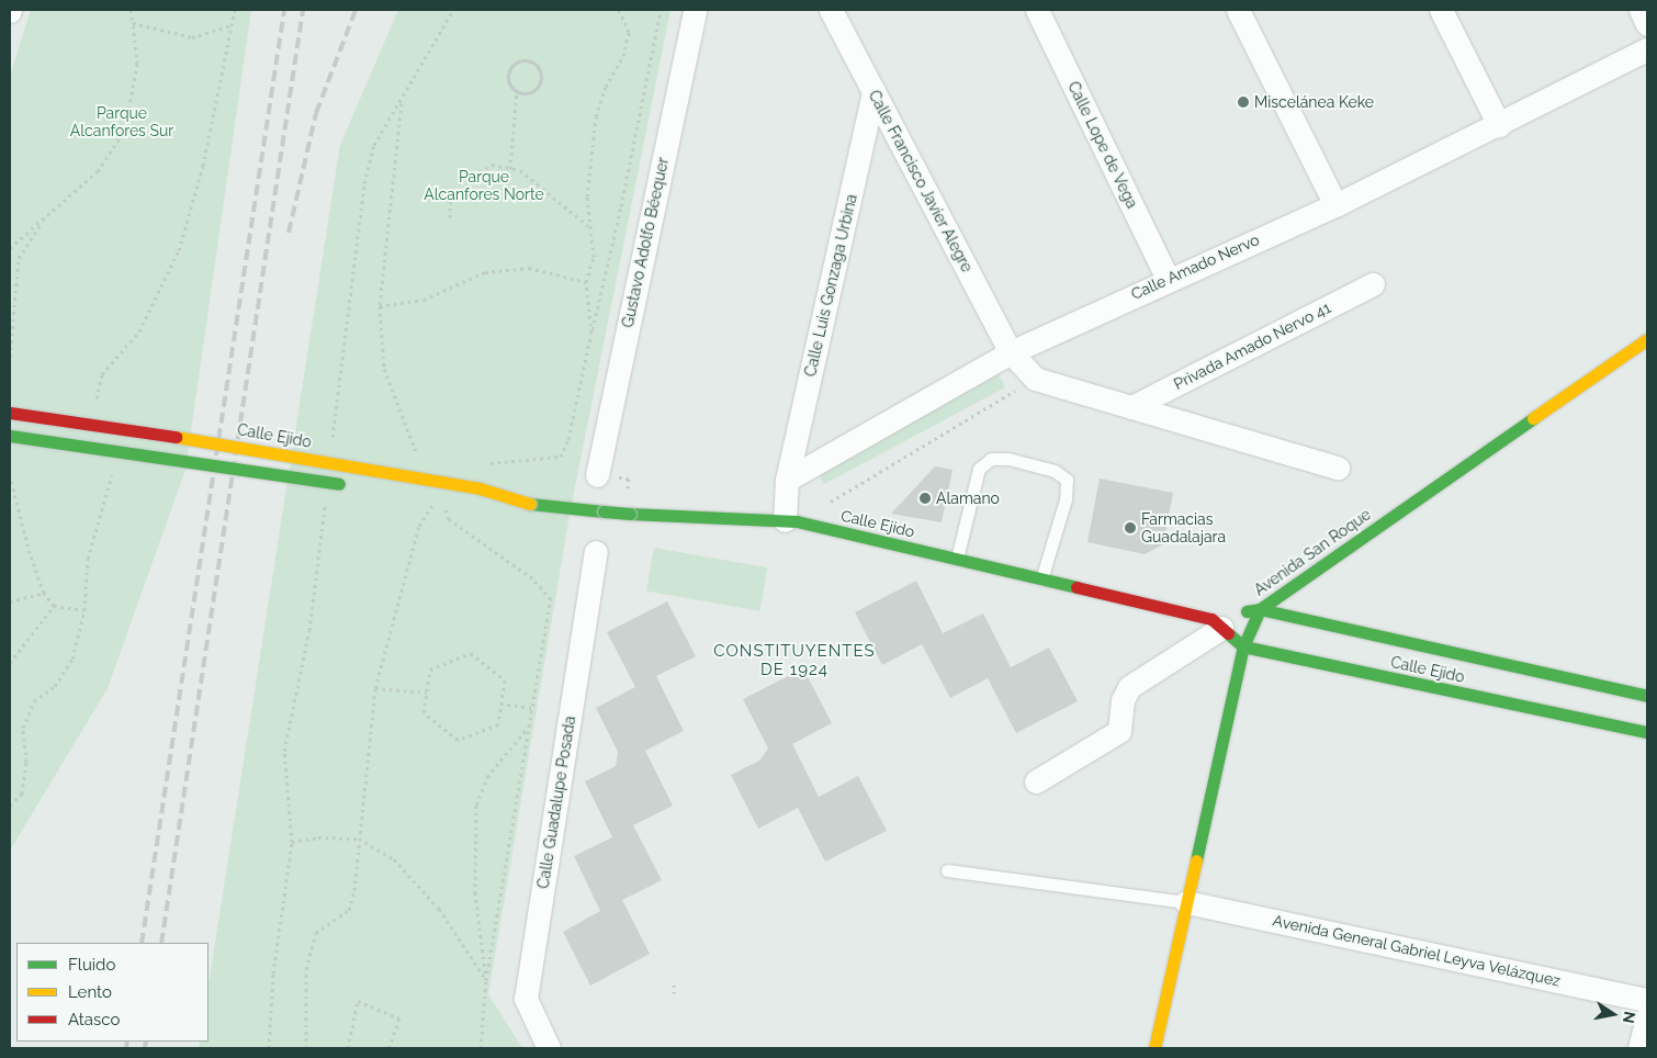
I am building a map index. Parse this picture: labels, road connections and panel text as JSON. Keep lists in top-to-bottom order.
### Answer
{
  "streets": {
    "street": [
      "Calle Lope de Vega",
      "Calle Francisco Javier Alegre",
      "Gustavo Adolfo Béequer",
      "Calle Amado Nervo",
      "Calle Luis Gonzaga Urbina",
      "Privada Amado Nervo 41",
      "Calle Ejido",
      "Avenida San Roque",
      "Calle Guadalupe Posada",
      "Avenida General Gabriel Leyva Velázquez"
    ]
  },
  "crossings": [
    ["Calle Lope de Vega", "Calle Amado Nervo"],
    ["Calle Francisco Javier Alegre", "Calle Amado Nervo"],
    ["Calle Francisco Javier Alegre", "Calle Luis Gonzaga Urbina"],
    ["Calle Amado Nervo", "Calle Luis Gonzaga Urbina"],
    ["Calle Ejido", "Avenida San Roque"],
    ["Avenida San Roque", "Avenida General Gabriel Leyva Velázquez"]
  ],
  "districts": ["CONSTITUYENTES DE 1924"],
  "parks": ["Parque Alcanfores Sur", "Parque Alcanfores Norte"],
  "places": ["Miscelánea Keke", "Alamano", "Farmacias Guadalajara"],
  "legend": ["Fluido", "Lento", "Atasco"],
  "north": "right"
}
